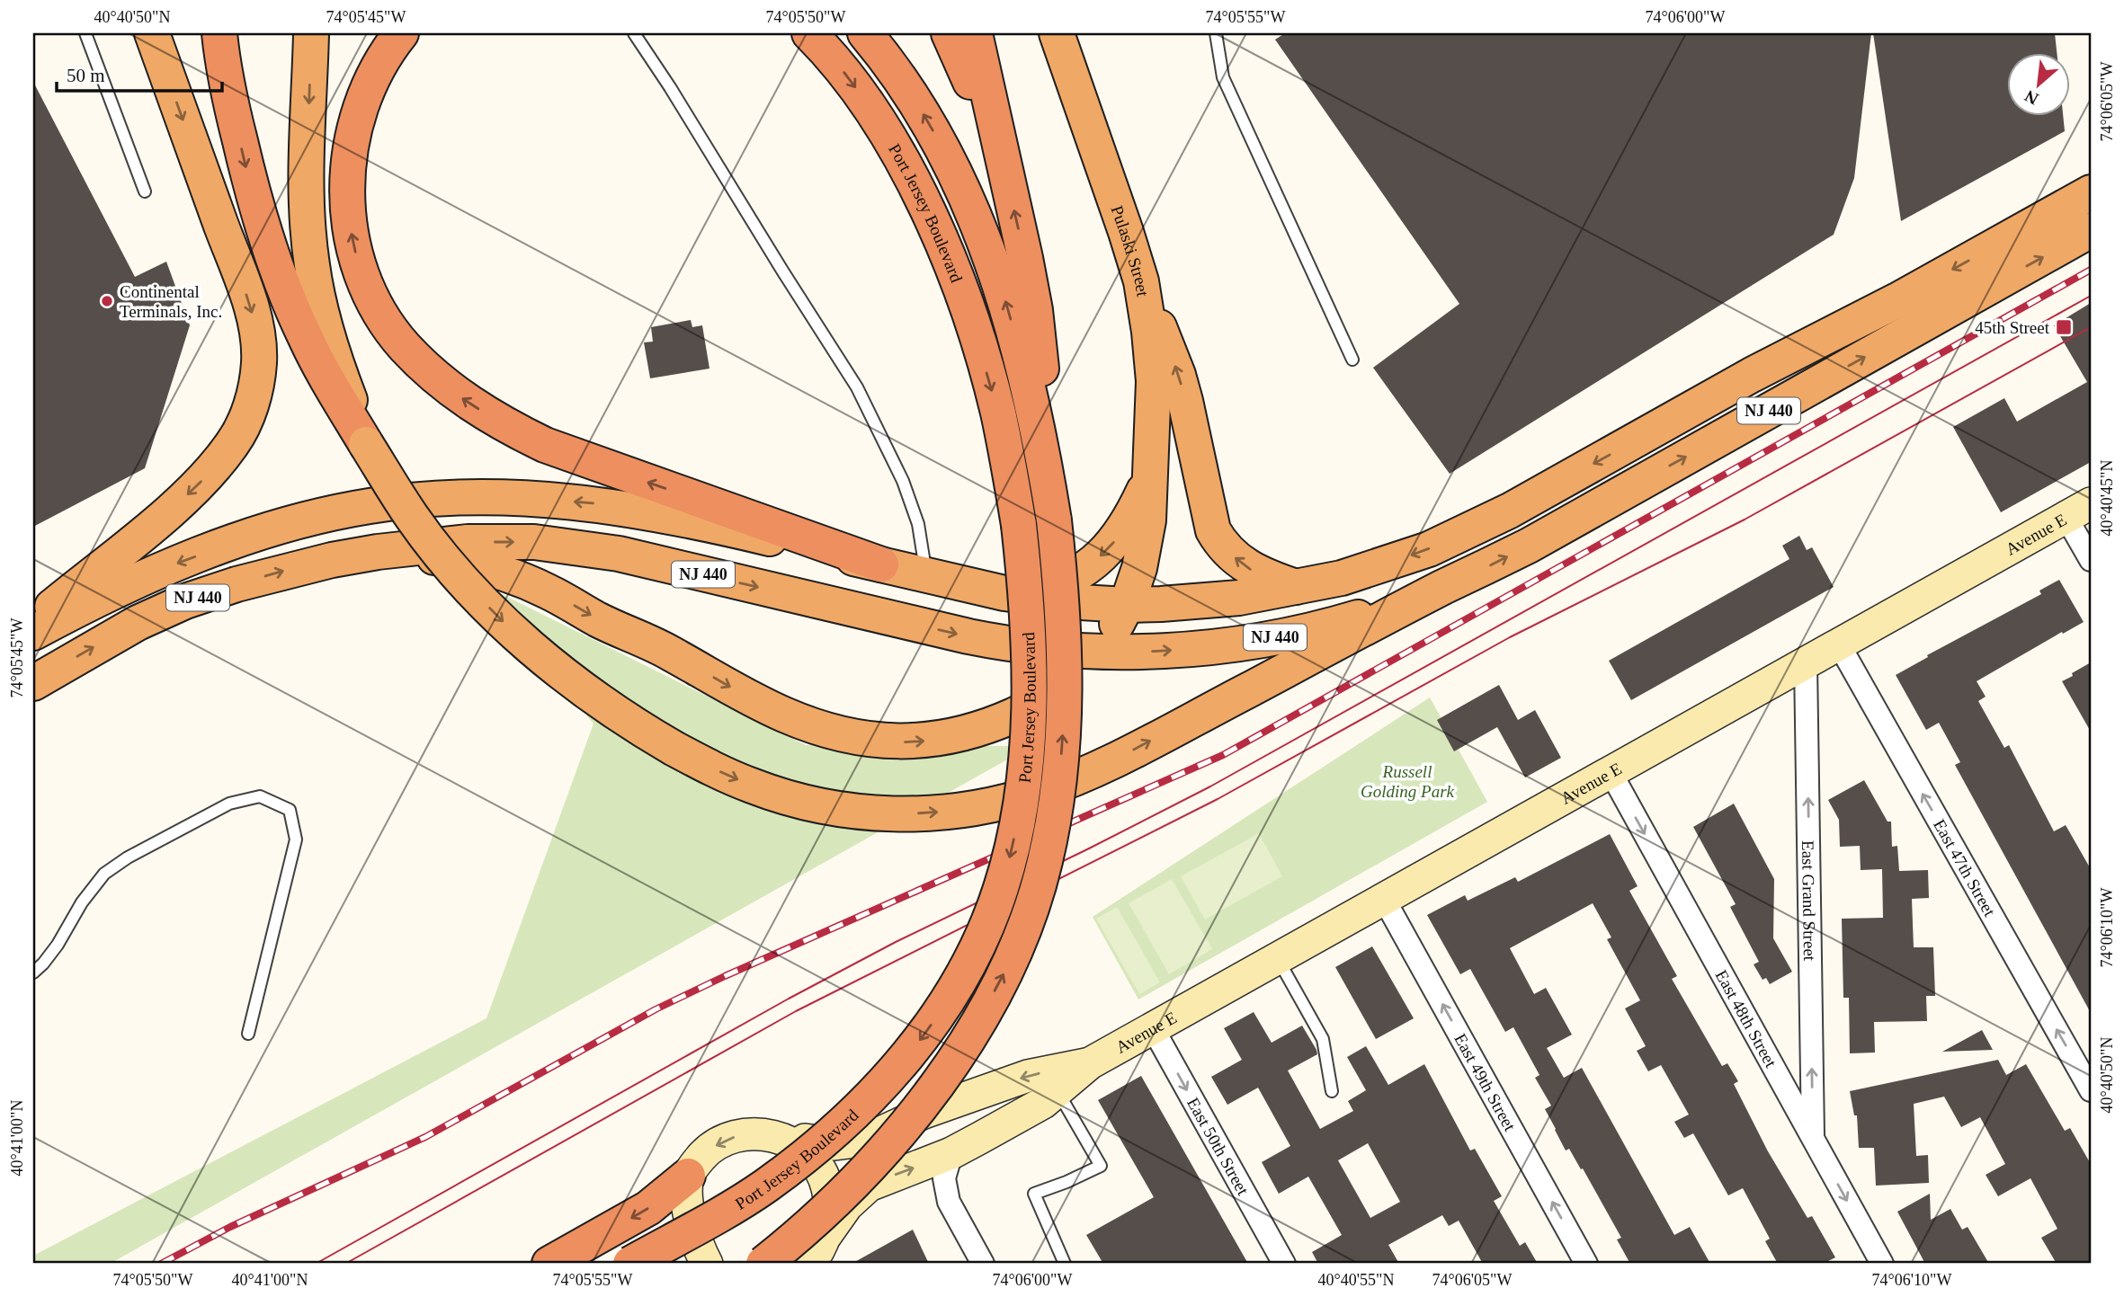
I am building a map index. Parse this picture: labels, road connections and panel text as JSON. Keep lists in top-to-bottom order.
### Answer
{
  "streets": {
    "highway": ["Port Jersey Boulevard", "Pulaski Street", "NJ 440"],
    "main road": ["Avenue E"],
    "street": [
      "East 47th Street",
      "East Grand Street",
      "East 48th Street",
      "East 49th Street",
      "East 50th Street"
    ]
  },
  "crossings": [
    ["Pulaski Street", "NJ 440"],
    ["Avenue E", "East 47th Street"],
    ["Avenue E", "East Grand Street"],
    ["Avenue E", "East 48th Street"],
    ["Avenue E", "East 49th Street"],
    ["Avenue E", "East 50th Street"],
    ["East Grand Street", "East 48th Street"]
  ],
  "one_way": [
    "East 47th Street",
    "East Grand Street",
    "East 48th Street",
    "East 49th Street",
    "East 50th Street"
  ],
  "parks": ["Russell Golding Park"],
  "places": {
    "other": ["Continental Terminals, Inc."],
    "transit": ["45th Street"]
  },
  "scale_bar": "50 m",
  "north": "bottom left",
  "coordinates": [
    "40°40'50\"N",
    "74°05'45\"W",
    "74°05'50\"W",
    "74°05'55\"W",
    "74°06'00\"W",
    "74°06'05\"W",
    "40°40'45\"N",
    "74°06'10\"W",
    "40°41'00\"N",
    "40°40'55\"N"
  ]
}
